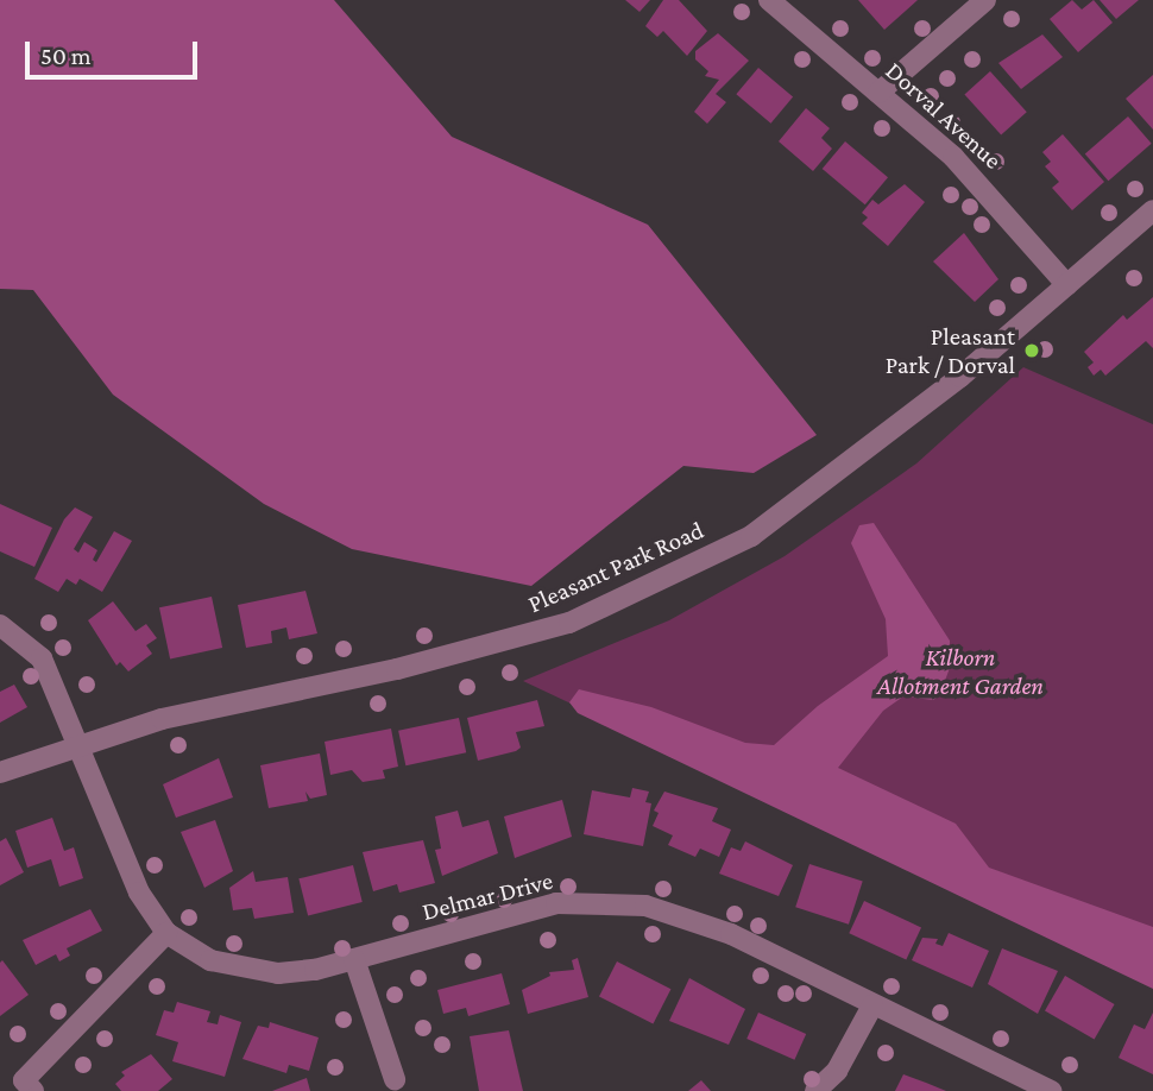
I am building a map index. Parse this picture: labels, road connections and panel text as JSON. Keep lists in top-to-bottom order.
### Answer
{
  "streets": {
    "street": ["Dorval Avenue", "Pleasant Park Road", "Delmar Drive"]
  },
  "crossings": [
    ["Dorval Avenue", "Pleasant Park Road"],
    ["Pleasant Park Road", "Delmar Drive"]
  ],
  "parks": ["Kilborn Allotment Garden"],
  "places": ["Pleasant Park / Dorval"],
  "scale_bar": "50 m"
}
